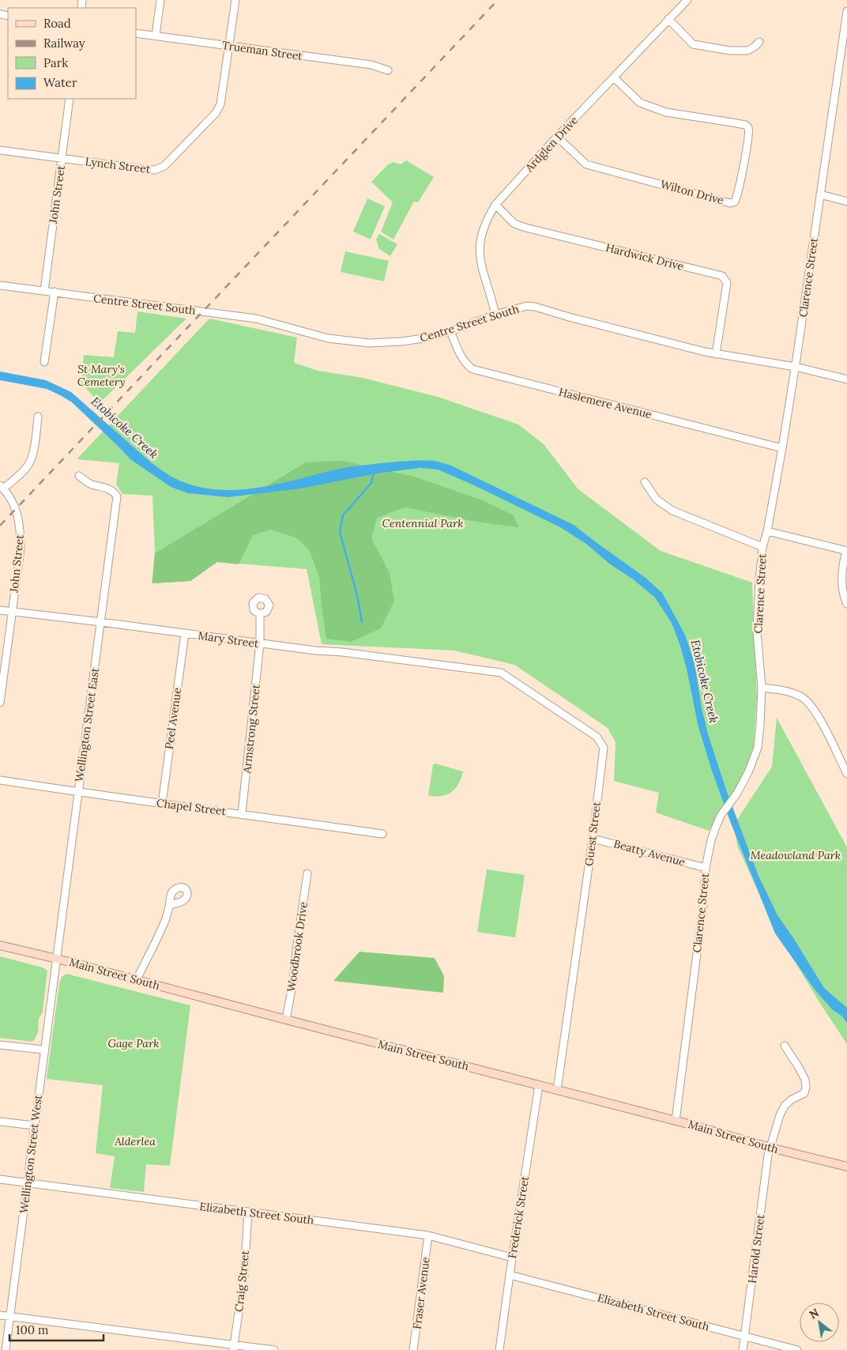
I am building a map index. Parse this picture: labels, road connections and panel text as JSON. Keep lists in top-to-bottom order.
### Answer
{
  "streets": {
    "main road": ["Main Street South"],
    "street": [
      "Trueman Street",
      "Ardglen Drive",
      "Lynch Street",
      "Wilton Drive",
      "John Street",
      "Hardwick Drive",
      "Clarence Street",
      "Centre Street South",
      "Haslemere Avenue",
      "Mary Street",
      "Peel Avenue",
      "Wellington Street East",
      "Armstrong Street",
      "Chapel Street",
      "Guest Street",
      "Beatty Avenue",
      "Woodbrook Drive",
      "Wellington Street West",
      "Elizabeth Street South",
      "Frederick Street",
      "Harold Street",
      "Craig Street",
      "Fraser Avenue"
    ]
  },
  "crossings": [
    ["Trueman Street", "Lynch Street"],
    ["Ardglen Drive", "Wilton Drive"],
    ["Ardglen Drive", "Hardwick Drive"],
    ["Ardglen Drive", "Centre Street South"],
    ["Lynch Street", "John Street"],
    ["John Street", "Centre Street South"],
    ["John Street", "Mary Street"],
    ["Hardwick Drive", "Centre Street South"],
    ["Clarence Street", "Centre Street South"],
    ["Clarence Street", "Haslemere Avenue"],
    ["Clarence Street", "Beatty Avenue"],
    ["Clarence Street", "Main Street South"],
    ["Centre Street South", "Haslemere Avenue"],
    ["Mary Street", "Peel Avenue"],
    ["Mary Street", "Wellington Street East"],
    ["Mary Street", "Armstrong Street"],
    ["Mary Street", "Guest Street"],
    ["Peel Avenue", "Chapel Street"],
    ["Wellington Street East", "Chapel Street"],
    ["Wellington Street East", "Main Street South"],
    ["Wellington Street East", "Wellington Street West"],
    ["Armstrong Street", "Chapel Street"],
    ["Guest Street", "Beatty Avenue"],
    ["Guest Street", "Main Street South"],
    ["Woodbrook Drive", "Main Street South"],
    ["Main Street South", "Wellington Street West"],
    ["Main Street South", "Frederick Street"],
    ["Main Street South", "Harold Street"],
    ["Wellington Street West", "Elizabeth Street South"],
    ["Elizabeth Street South", "Frederick Street"],
    ["Elizabeth Street South", "Harold Street"],
    ["Elizabeth Street South", "Craig Street"],
    ["Elizabeth Street South", "Fraser Avenue"]
  ],
  "water": ["Etobicoke Creek"],
  "parks": [
    "St Mary's Cemetery",
    "Centennial Park",
    "Meadowland Park",
    "Gage Park",
    "Alderlea"
  ],
  "legend": [
    "Road",
    "Railway",
    "Park",
    "Water"
  ],
  "scale_bar": "100 m",
  "north": "top left"
}
